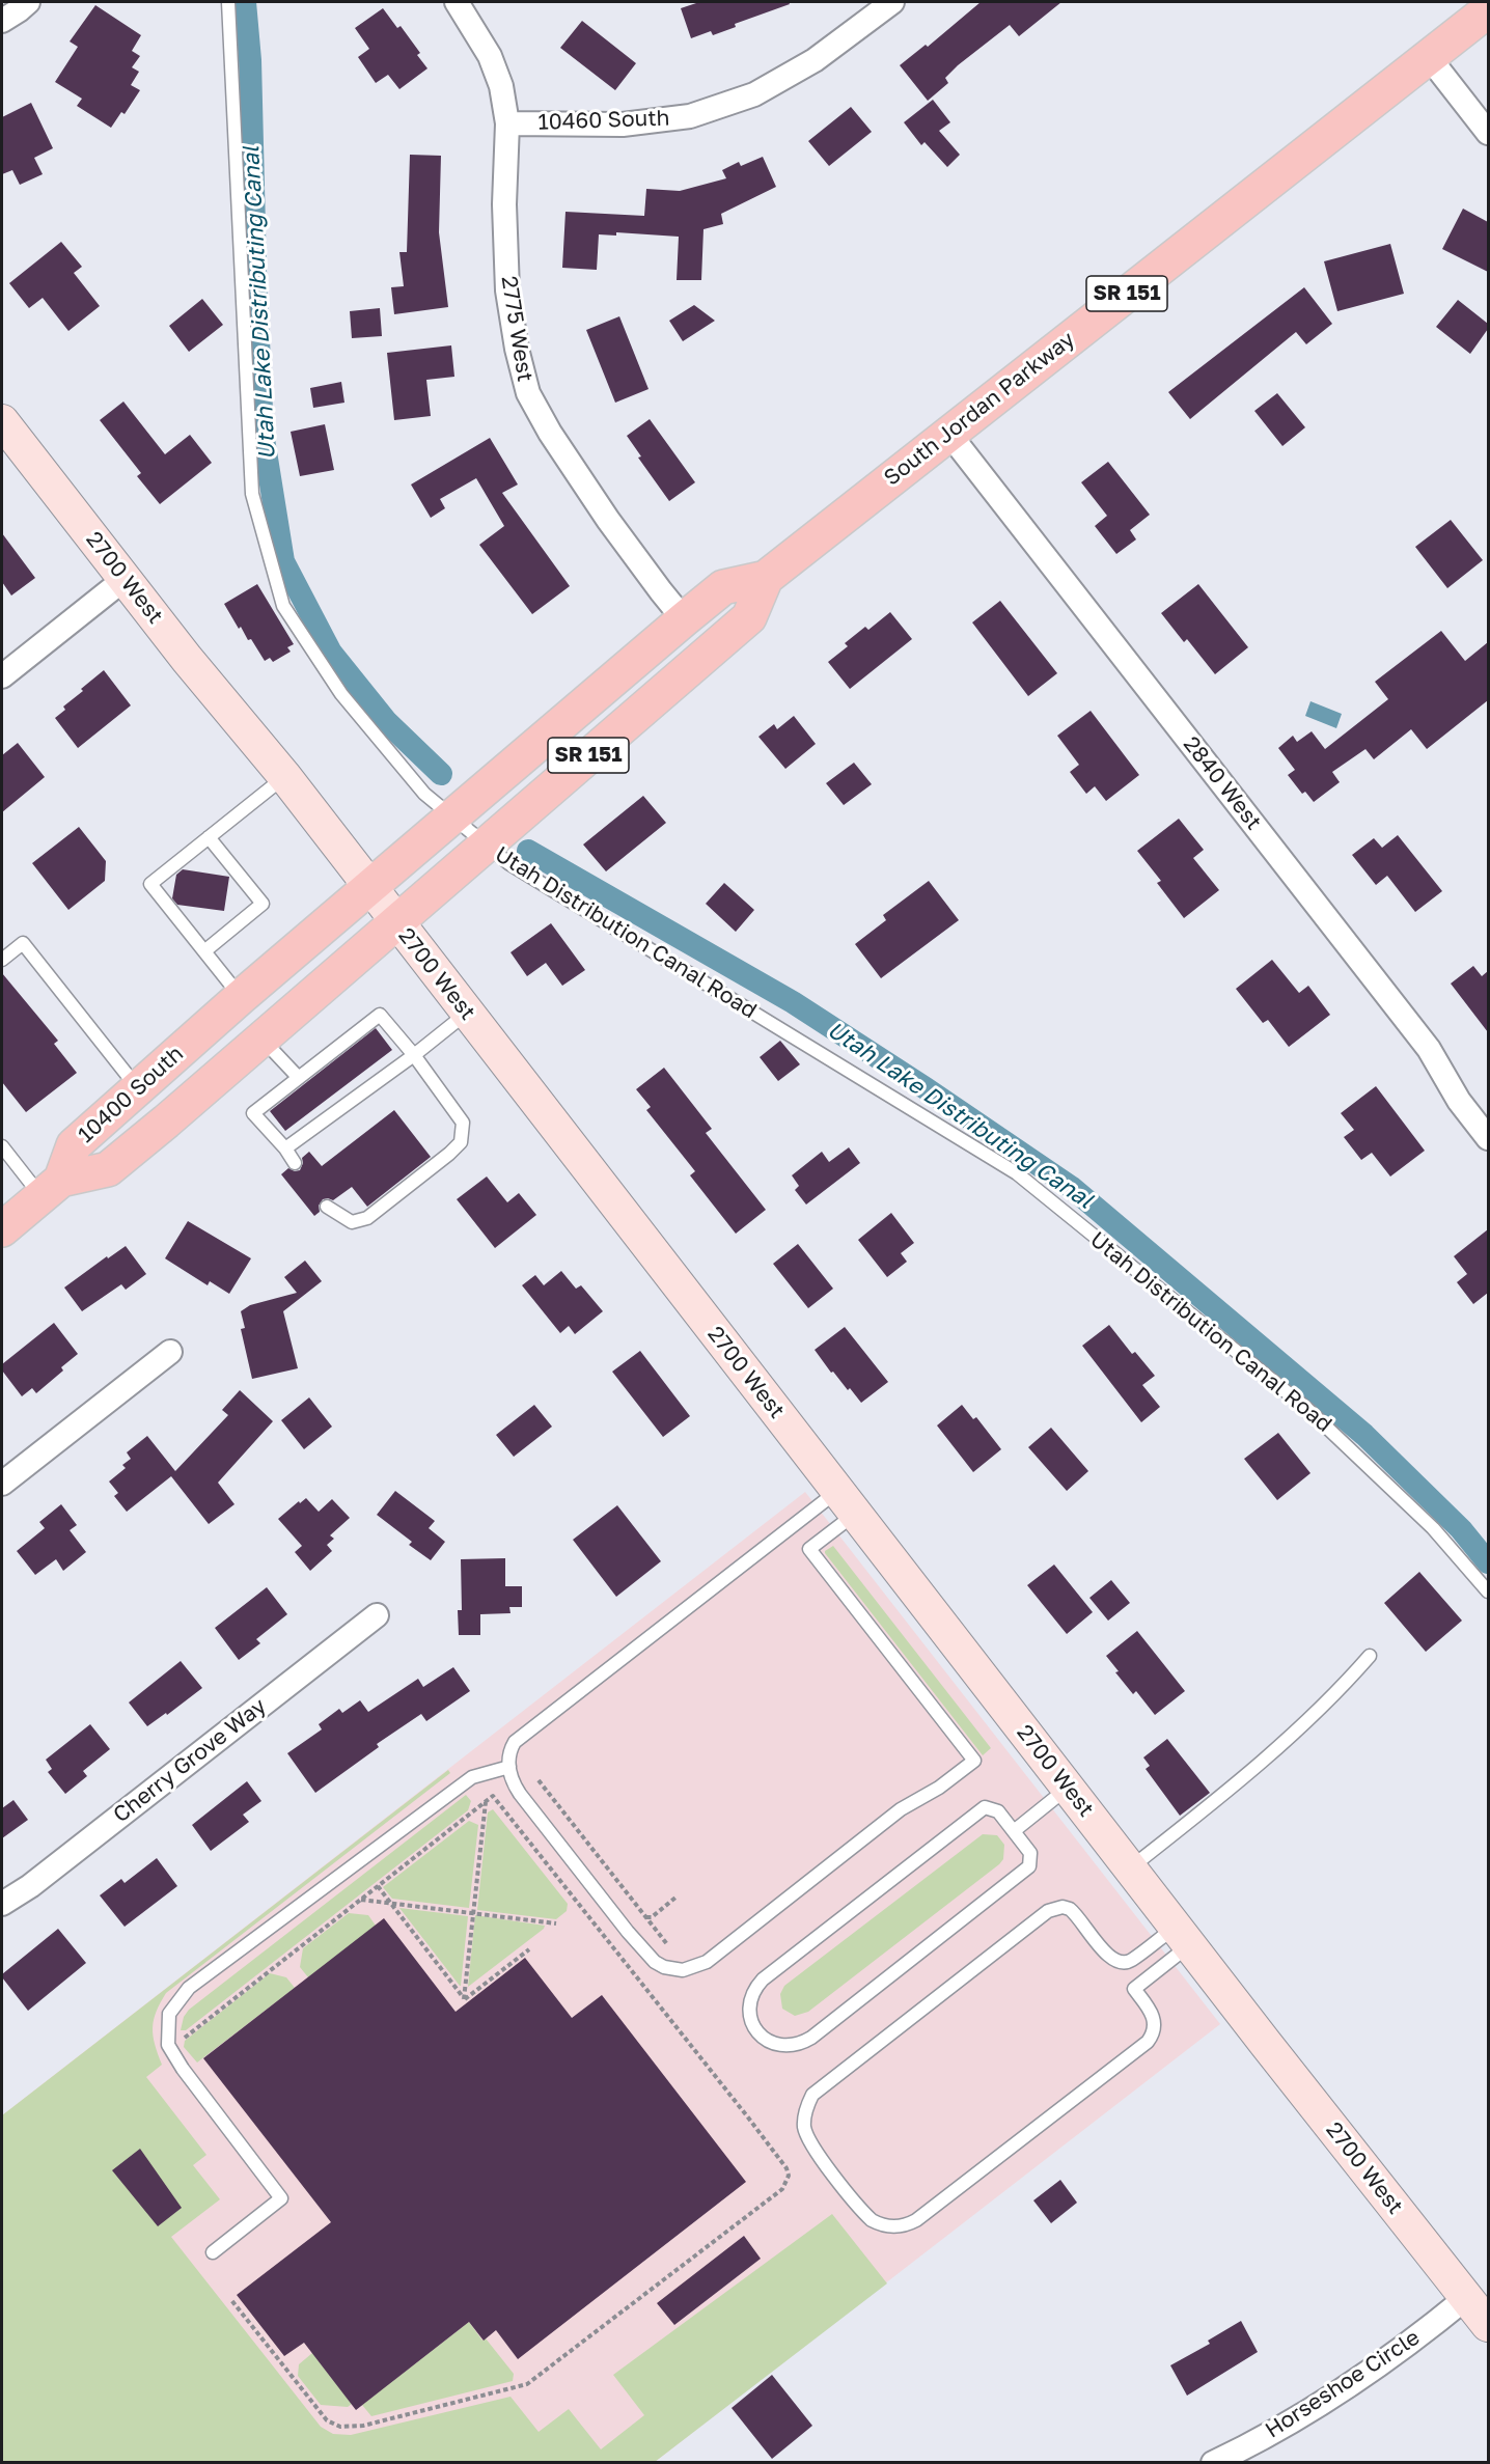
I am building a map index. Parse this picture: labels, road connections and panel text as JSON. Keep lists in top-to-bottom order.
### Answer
{
  "streets": {
    "main road": [
      "SR 151",
      "South Jordan Parkway",
      "2700 West",
      "10400 South"
    ],
    "street": [
      "10460 South",
      "2775 West",
      "2840 West",
      "Cherry Grove Way",
      "Horseshoe Circle"
    ],
    "lane": ["Utah Distribution Canal Road"]
  },
  "crossings": [
    ["10460 South", "2775 West"],
    ["SR 151", "10400 South"],
    ["2775 West", "South Jordan Parkway"],
    ["South Jordan Parkway", "2700 West"],
    ["South Jordan Parkway", "2840 West"],
    ["South Jordan Parkway", "Utah Distribution Canal Road"],
    ["South Jordan Parkway", "10400 South"],
    ["2700 West", "10400 South"],
    ["2700 West", "Horseshoe Circle"]
  ],
  "water": ["Utah Lake Distributing Canal"]
}
